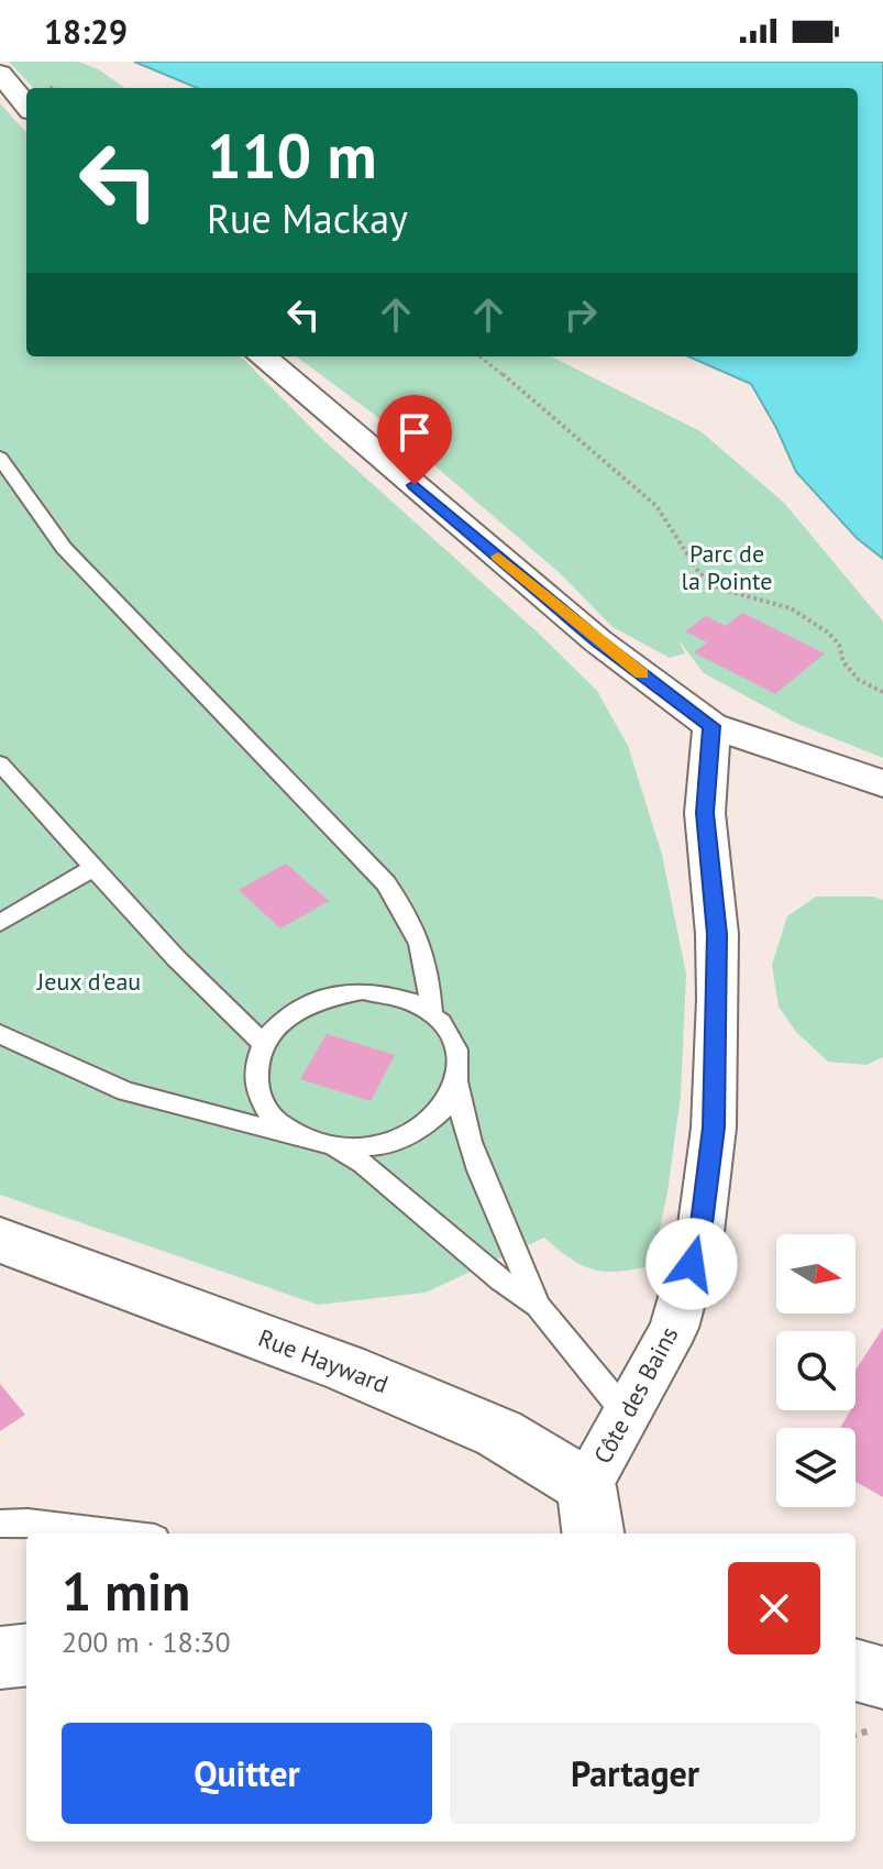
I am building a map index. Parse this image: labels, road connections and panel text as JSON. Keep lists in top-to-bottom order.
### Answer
{
  "streets": {
    "street": ["Rue Hayward", "Côte des Bains"]
  },
  "crossings": [
    ["Rue Hayward", "Côte des Bains"]
  ],
  "parks": ["Parc de la Pointe", "Jeux d'eau"],
  "north": "right",
  "page": {
    "status": "18:29",
    "turn": ["110 m", "Rue Mackay"],
    "heading": ["1 min", "200 m · 18:30"],
    "buttons": ["Quitter", "Partager"]
  }
}
